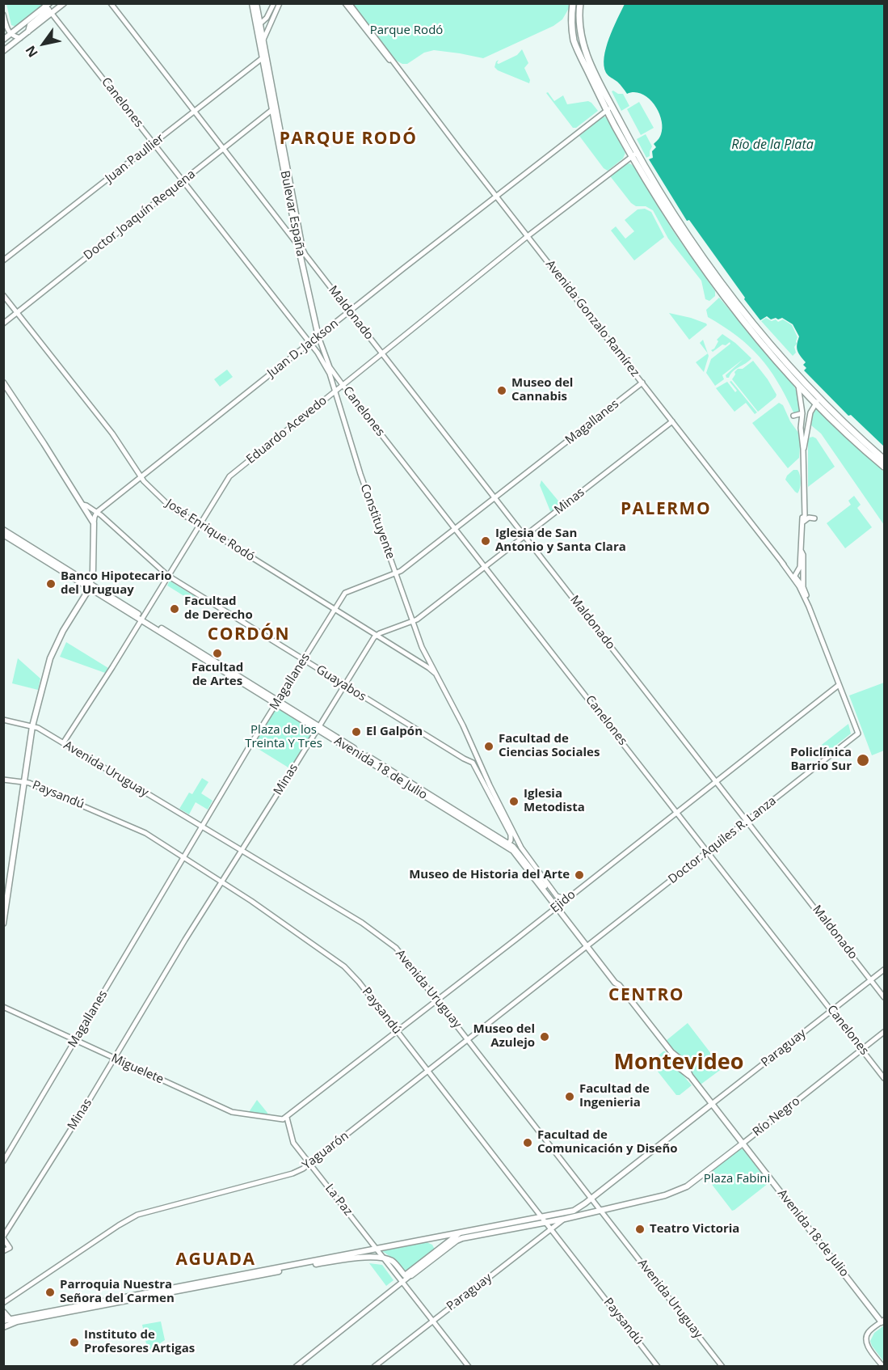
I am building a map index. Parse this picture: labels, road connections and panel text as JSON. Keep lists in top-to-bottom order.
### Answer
{
  "streets": {
    "main road": [
      "Bulevar España",
      "Constituyente",
      "Avenida 18 de Julio",
      "Paraguay",
      "Río Negro",
      "La Paz"
    ],
    "street": [
      "Canelones",
      "Juan Paullier",
      "Doctor Joaquín Requena",
      "Maldonado",
      "Avenida Gonzalo Ramírez",
      "Juan D. Jackson",
      "Magallanes",
      "Eduardo Acevedo",
      "Minas",
      "José Enrique Rodó",
      "Guayabos",
      "Avenida Uruguay",
      "Paysandú",
      "Doctor Aquiles R. Lanza",
      "Ejido",
      "Miguelete",
      "Yaguarón"
    ]
  },
  "crossings": [
    ["Canelones", "Juan Paullier"],
    ["Canelones", "Doctor Joaquín Requena"],
    ["Canelones", "Juan D. Jackson"],
    ["Canelones", "Magallanes"],
    ["Canelones", "Eduardo Acevedo"],
    ["Canelones", "Minas"],
    ["Canelones", "Constituyente"],
    ["Canelones", "Doctor Aquiles R. Lanza"],
    ["Canelones", "Ejido"],
    ["Canelones", "Paraguay"],
    ["Canelones", "Río Negro"],
    ["Juan Paullier", "Bulevar España"],
    ["Juan Paullier", "Maldonado"],
    ["Bulevar España", "Doctor Joaquín Requena"],
    ["Bulevar España", "Maldonado"],
    ["Bulevar España", "Constituyente"],
    ["Doctor Joaquín Requena", "Maldonado"],
    ["Doctor Joaquín Requena", "José Enrique Rodó"],
    ["Maldonado", "Juan D. Jackson"],
    ["Maldonado", "Magallanes"],
    ["Maldonado", "Eduardo Acevedo"],
    ["Maldonado", "Minas"],
    ["Maldonado", "Doctor Aquiles R. Lanza"],
    ["Maldonado", "Ejido"],
    ["Maldonado", "Paraguay"],
    ["Avenida Gonzalo Ramírez", "Juan D. Jackson"],
    ["Avenida Gonzalo Ramírez", "Magallanes"],
    ["Avenida Gonzalo Ramírez", "Eduardo Acevedo"],
    ["Avenida Gonzalo Ramírez", "Minas"],
    ["Avenida Gonzalo Ramírez", "Doctor Aquiles R. Lanza"],
    ["Avenida Gonzalo Ramírez", "Ejido"],
    ["Juan D. Jackson", "Constituyente"],
    ["Juan D. Jackson", "José Enrique Rodó"],
    ["Juan D. Jackson", "Guayabos"],
    ["Magallanes", "Constituyente"],
    ["Magallanes", "José Enrique Rodó"],
    ["Magallanes", "Guayabos"],
    ["Magallanes", "Avenida 18 de Julio"],
    ["Magallanes", "Avenida Uruguay"],
    ["Magallanes", "Paysandú"],
    ["Magallanes", "Miguelete"],
    ["Eduardo Acevedo", "Constituyente"],
    ["Eduardo Acevedo", "José Enrique Rodó"],
    ["Eduardo Acevedo", "Guayabos"],
    ["Eduardo Acevedo", "Avenida 18 de Julio"],
    ["Eduardo Acevedo", "Avenida Uruguay"],
    ["Minas", "Constituyente"],
    ["Minas", "José Enrique Rodó"],
    ["Minas", "Guayabos"],
    ["Minas", "Avenida 18 de Julio"],
    ["Minas", "Avenida Uruguay"],
    ["Minas", "Paysandú"],
    ["Minas", "Miguelete"],
    ["Constituyente", "José Enrique Rodó"],
    ["Constituyente", "Avenida 18 de Julio"],
    ["Guayabos", "Avenida 18 de Julio"],
    ["Avenida 18 de Julio", "Doctor Aquiles R. Lanza"],
    ["Avenida 18 de Julio", "Ejido"],
    ["Avenida 18 de Julio", "Paraguay"],
    ["Avenida 18 de Julio", "Río Negro"],
    ["Avenida 18 de Julio", "Yaguarón"],
    ["Avenida Uruguay", "Ejido"],
    ["Avenida Uruguay", "Paraguay"],
    ["Avenida Uruguay", "Río Negro"],
    ["Avenida Uruguay", "Yaguarón"],
    ["Paysandú", "Ejido"],
    ["Paysandú", "Paraguay"],
    ["Paysandú", "Río Negro"],
    ["Paysandú", "Yaguarón"],
    ["Doctor Aquiles R. Lanza", "Yaguarón"],
    ["Ejido", "Miguelete"],
    ["Ejido", "La Paz"],
    ["Paraguay", "Río Negro"],
    ["Paraguay", "La Paz"],
    ["Miguelete", "La Paz"],
    ["Yaguarón", "La Paz"]
  ],
  "districts": [
    "PARQUE RODÓ",
    "PALERMO",
    "CORDÓN",
    "CENTRO",
    "Montevideo",
    "AGUADA"
  ],
  "water": ["Río de la Plata"],
  "parks": ["Parque Rodó", "Plaza de los Treinta Y Tres", "Plaza Fabini"],
  "places": [
    "Museo del Cannabis",
    "Iglesia de San Antonio y Santa Clara",
    "Banco Hipotecario del Uruguay",
    "Facultad de Derecho",
    "Facultad de Artes",
    "El Galpón",
    "Facultad de Ciencias Sociales",
    "Policlínica Barrio Sur",
    "Iglesia Metodista",
    "Museo de Historia del Arte",
    "Museo del Azulejo",
    "Facultad de Ingenieria",
    "Facultad de Comunicación y Diseño",
    "Teatro Victoria",
    "Parroquia Nuestra Señora del Carmen",
    "Instituto de Profesores Artigas"
  ],
  "north": "bottom left"
}
